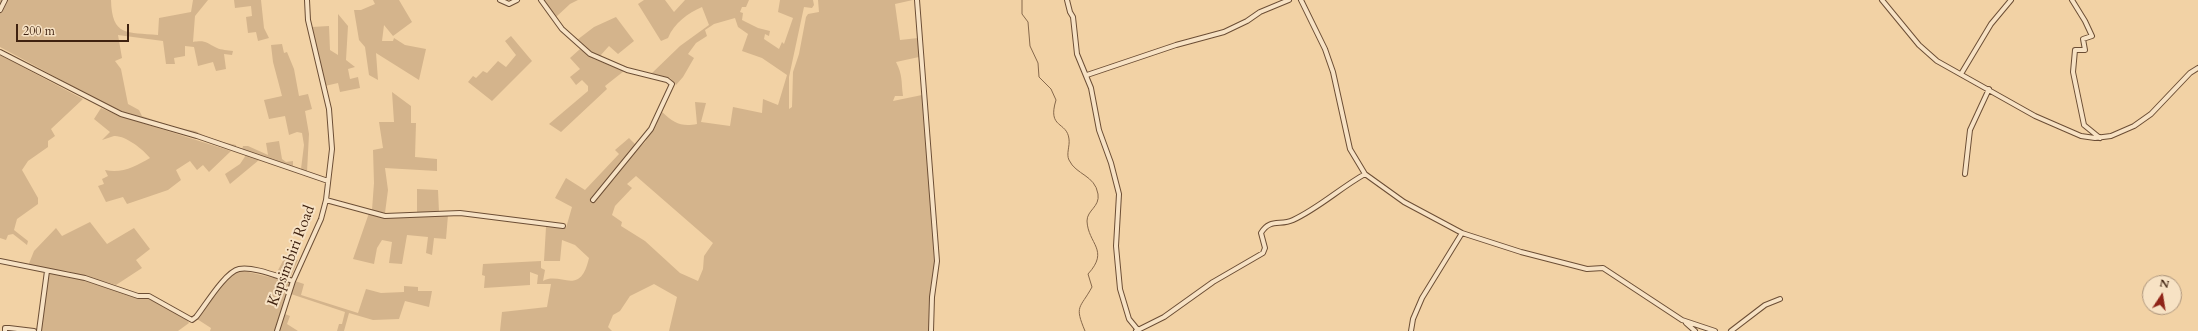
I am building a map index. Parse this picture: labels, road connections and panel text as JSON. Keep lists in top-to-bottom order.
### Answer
{
  "streets": {
    "street": ["Kapsimbiri Road"]
  },
  "scale_bar": "200 m",
  "north": "top"
}
